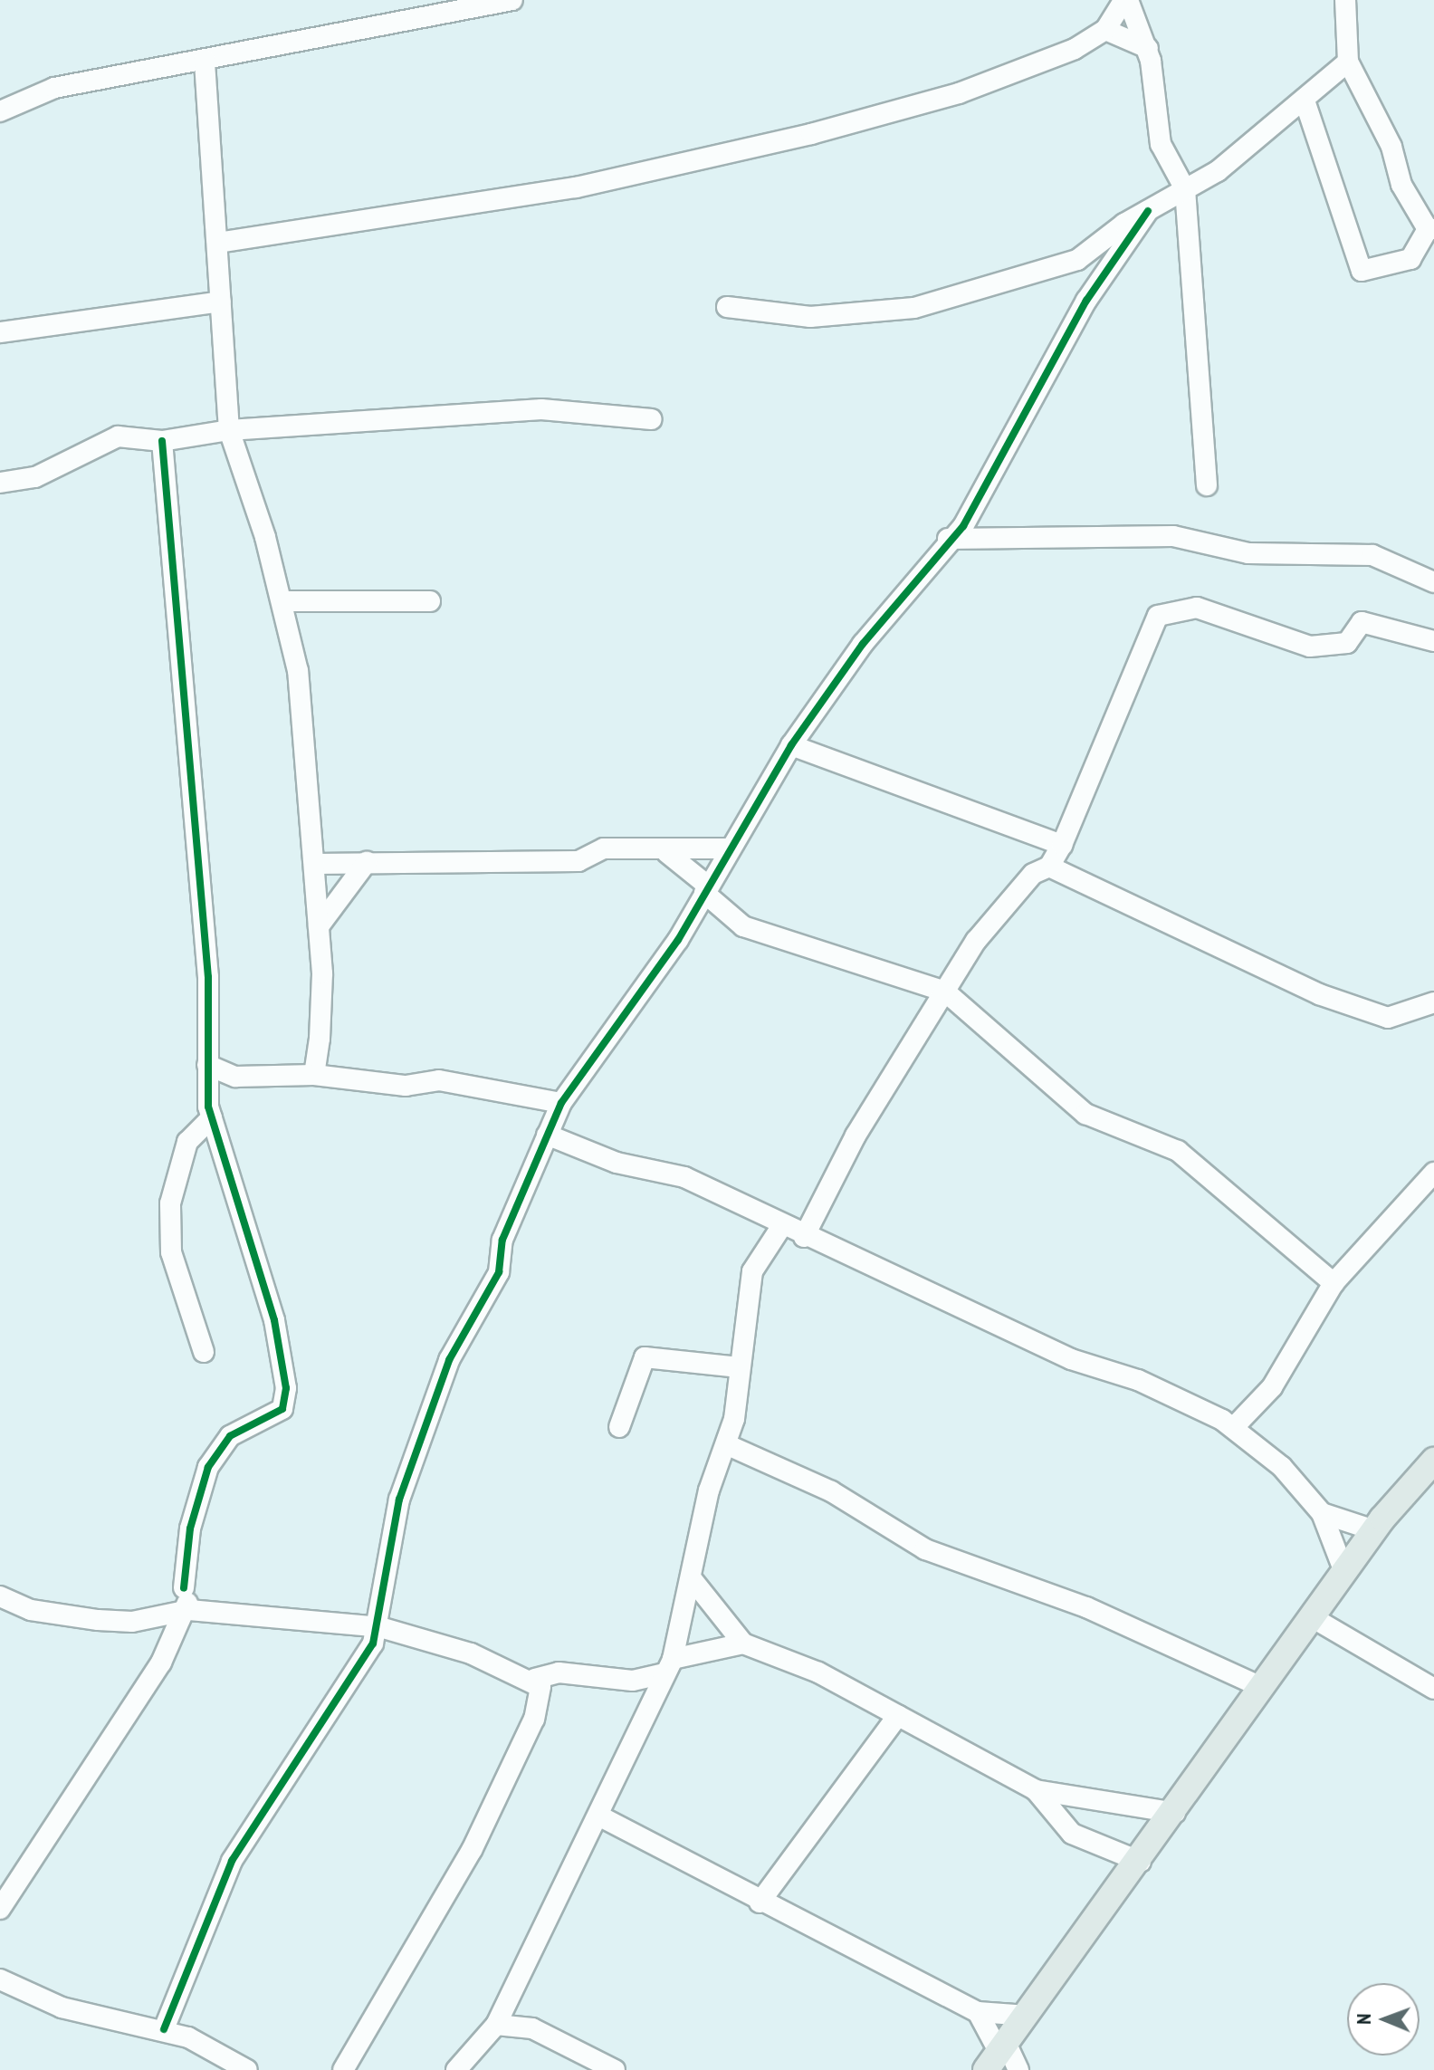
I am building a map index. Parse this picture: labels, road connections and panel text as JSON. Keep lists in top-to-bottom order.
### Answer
{
  "north": "left"
}
